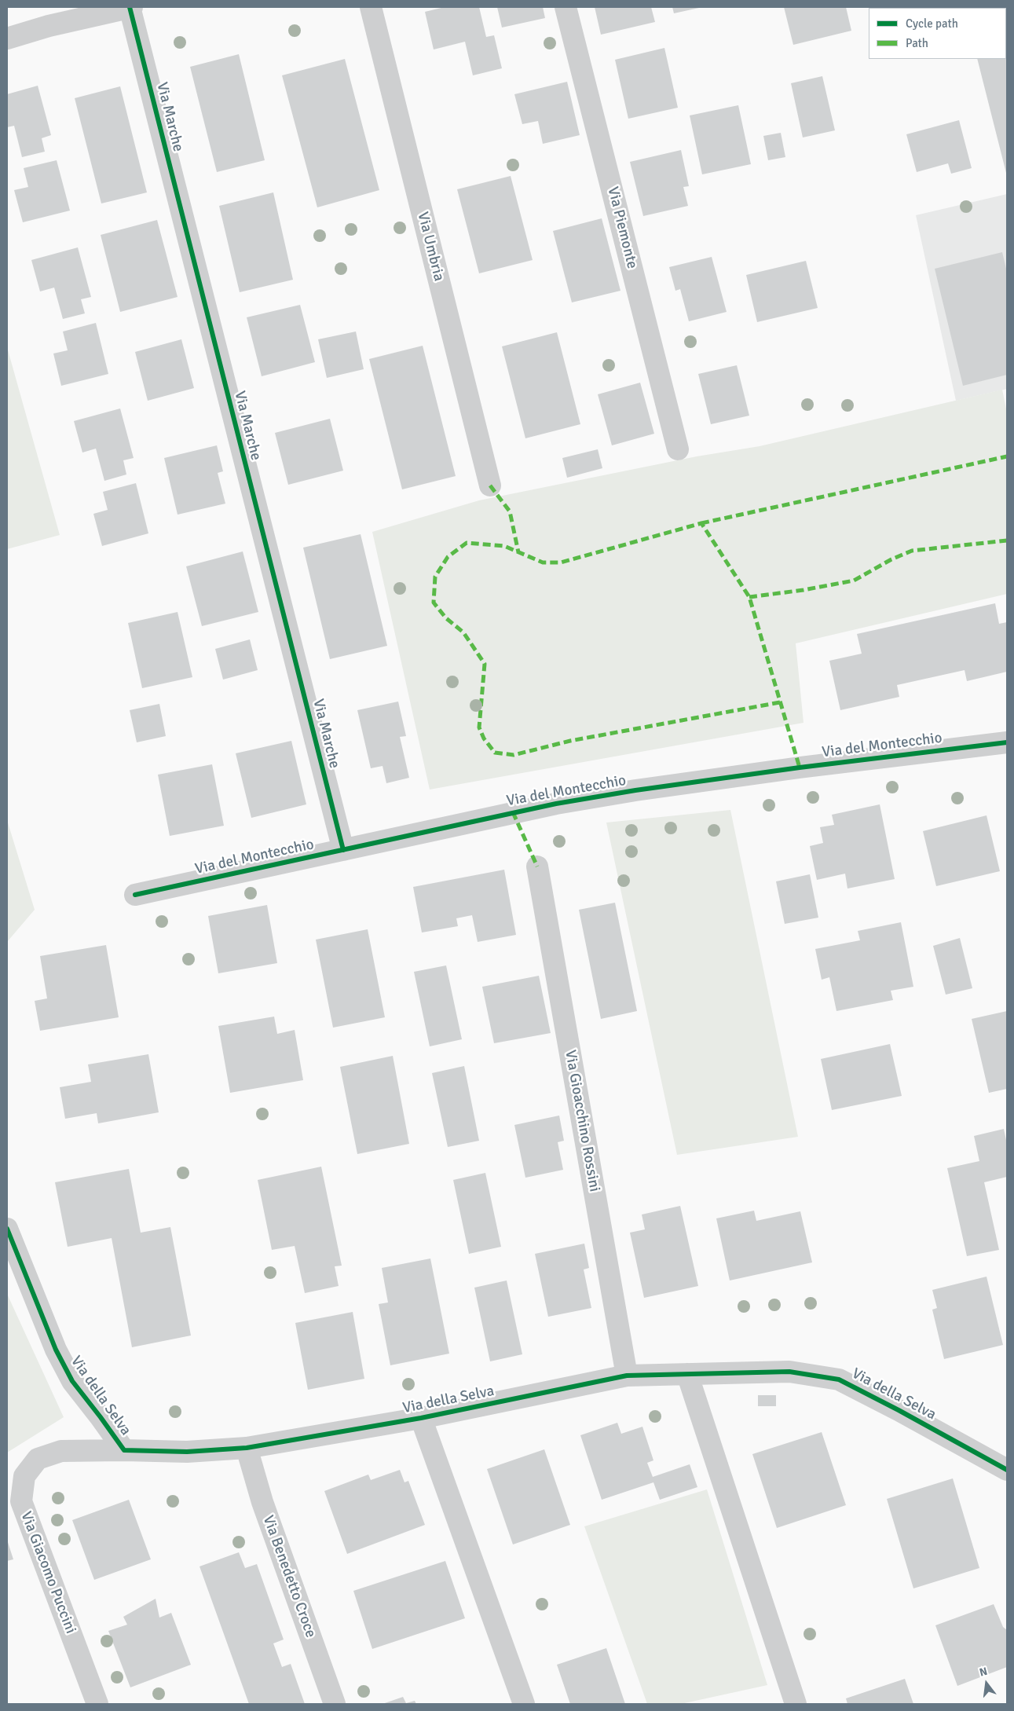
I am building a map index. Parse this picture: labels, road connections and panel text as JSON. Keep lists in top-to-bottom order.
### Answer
{
  "streets": {
    "street": [
      "Via Marche",
      "Via Piemonte",
      "Via Umbria",
      "Via del Montecchio",
      "Via Gioacchino Rossini",
      "Via della Selva",
      "Via Giacomo Puccini",
      "Via Benedetto Croce"
    ]
  },
  "crossings": [
    ["Via Marche", "Via del Montecchio"],
    ["Via Gioacchino Rossini", "Via della Selva"],
    ["Via della Selva", "Via Giacomo Puccini"],
    ["Via della Selva", "Via Benedetto Croce"]
  ],
  "legend": ["Cycle path", "Path"],
  "north": "top"
}
